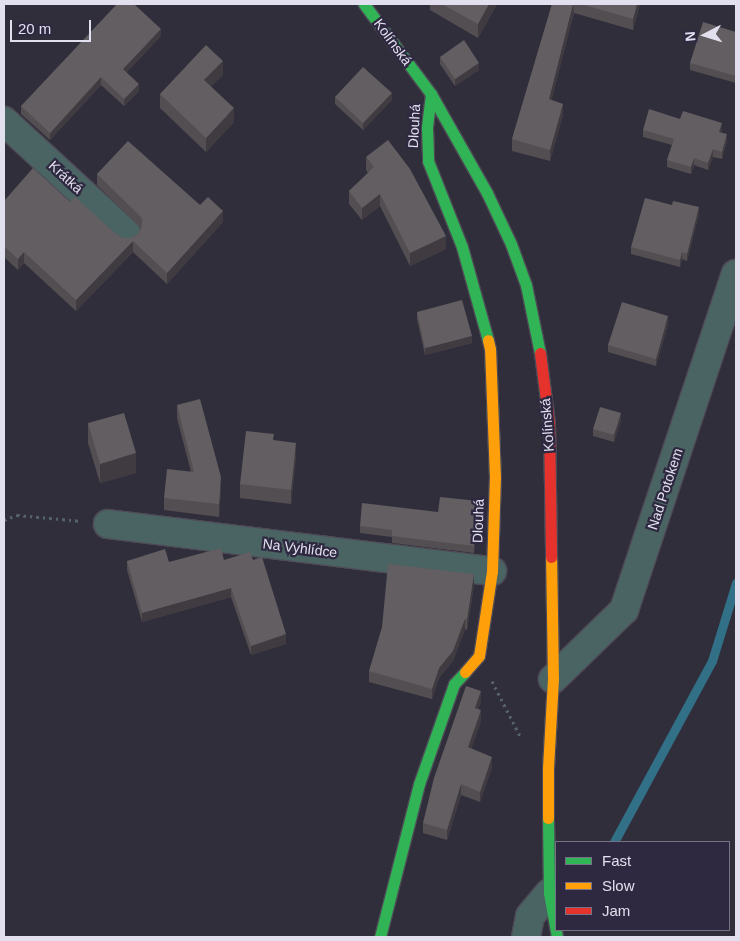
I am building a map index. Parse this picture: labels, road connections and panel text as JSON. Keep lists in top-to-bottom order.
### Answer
{
  "streets": {
    "street": [
      "Kolínská",
      "Dlouhá",
      "Krátká",
      "Nad Potokem",
      "Na Vyhlídce"
    ]
  },
  "crossings": [
    ["Kolínská", "Dlouhá"],
    ["Kolínská", "Nad Potokem"],
    ["Dlouhá", "Na Vyhlídce"]
  ],
  "legend": ["Fast", "Slow", "Jam"],
  "scale_bar": "20 m",
  "north": "left"
}
